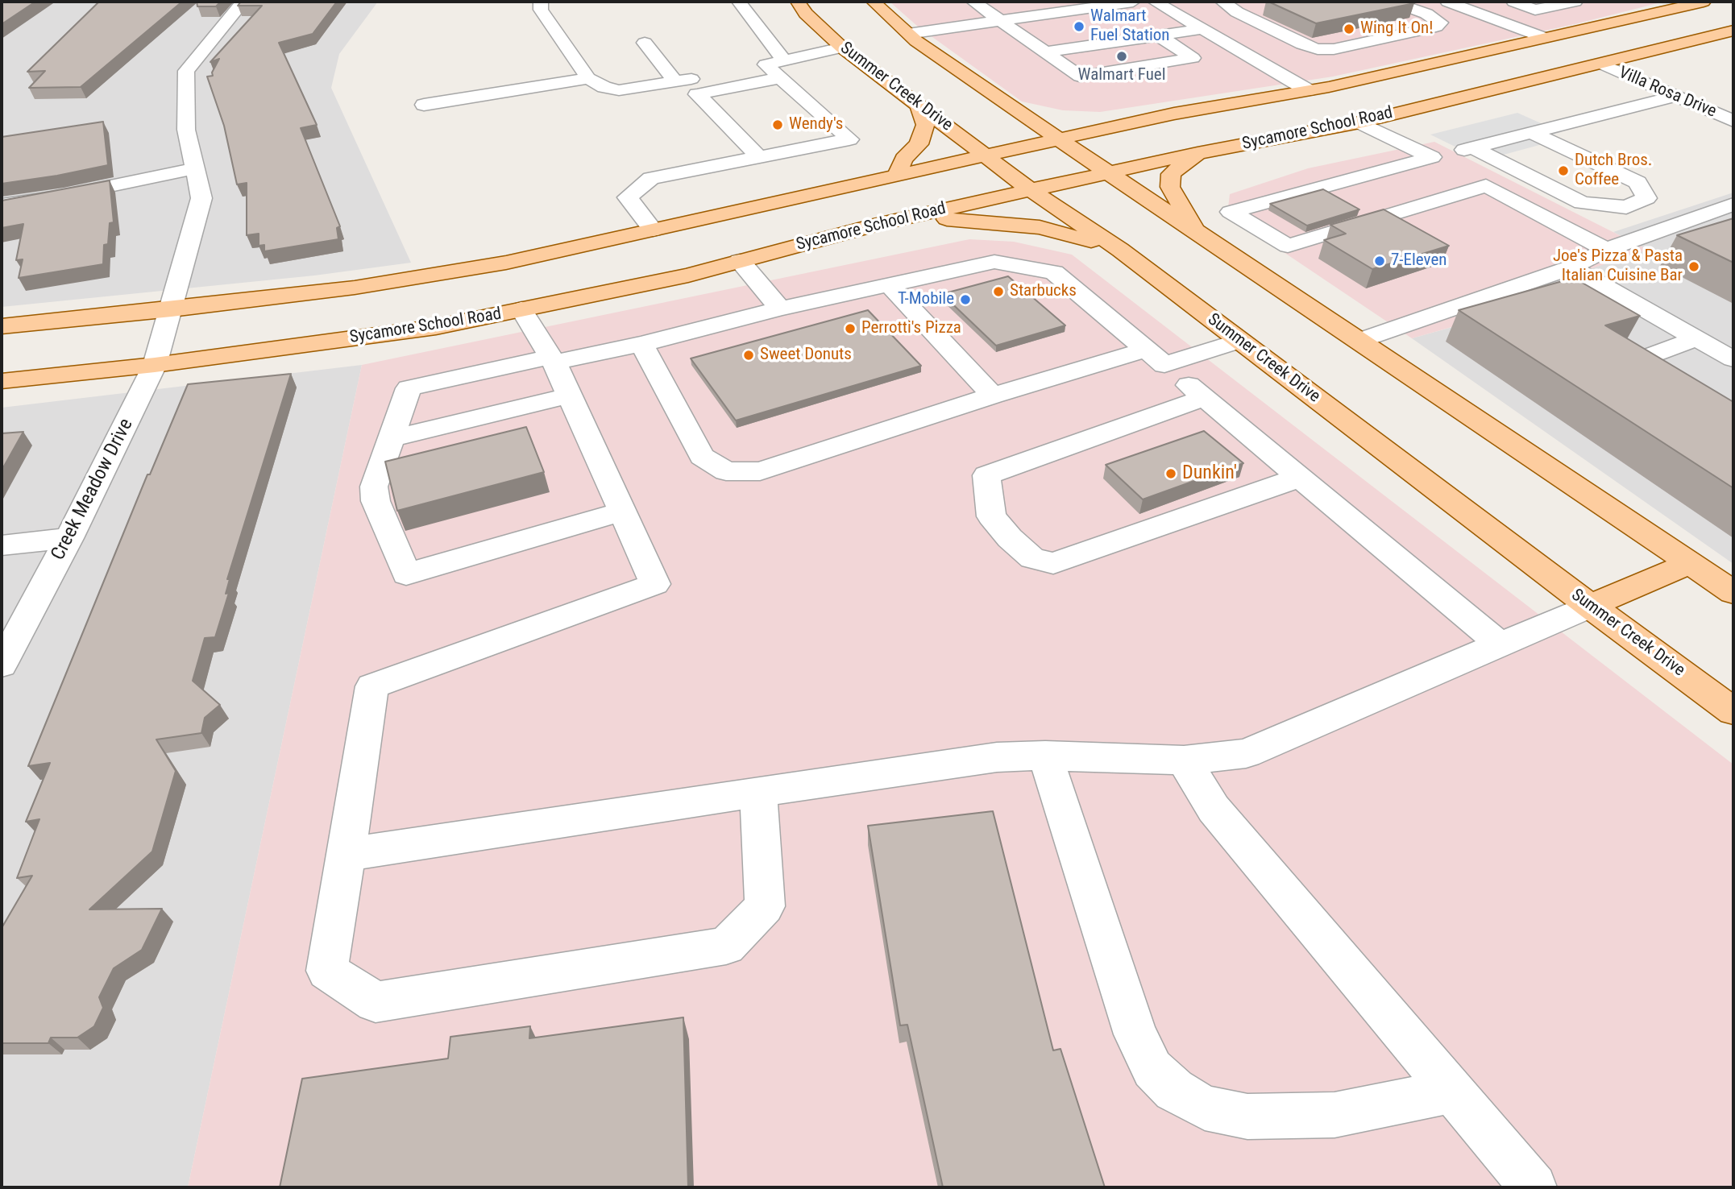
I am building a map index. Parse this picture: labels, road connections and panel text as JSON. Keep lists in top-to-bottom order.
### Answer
{
  "streets": {
    "main road": ["Summer Creek Drive", "Sycamore School Road"],
    "street": ["Villa Rosa Drive", "Creek Meadow Drive"]
  },
  "crossings": [
    ["Summer Creek Drive", "Sycamore School Road"],
    ["Villa Rosa Drive", "Sycamore School Road"],
    ["Sycamore School Road", "Creek Meadow Drive"]
  ],
  "places": [
    "Walmart Fuel Station",
    "Wing It On!",
    "Walmart Fuel",
    "Wendy's",
    "Dutch Bros. Coffee",
    "7-Eleven",
    "Joe's Pizza & Pasta Italian Cuisine Bar",
    "Starbucks",
    "T-Mobile",
    "Perrotti's Pizza",
    "Sweet Donuts",
    "Dunkin'"
  ]
}
